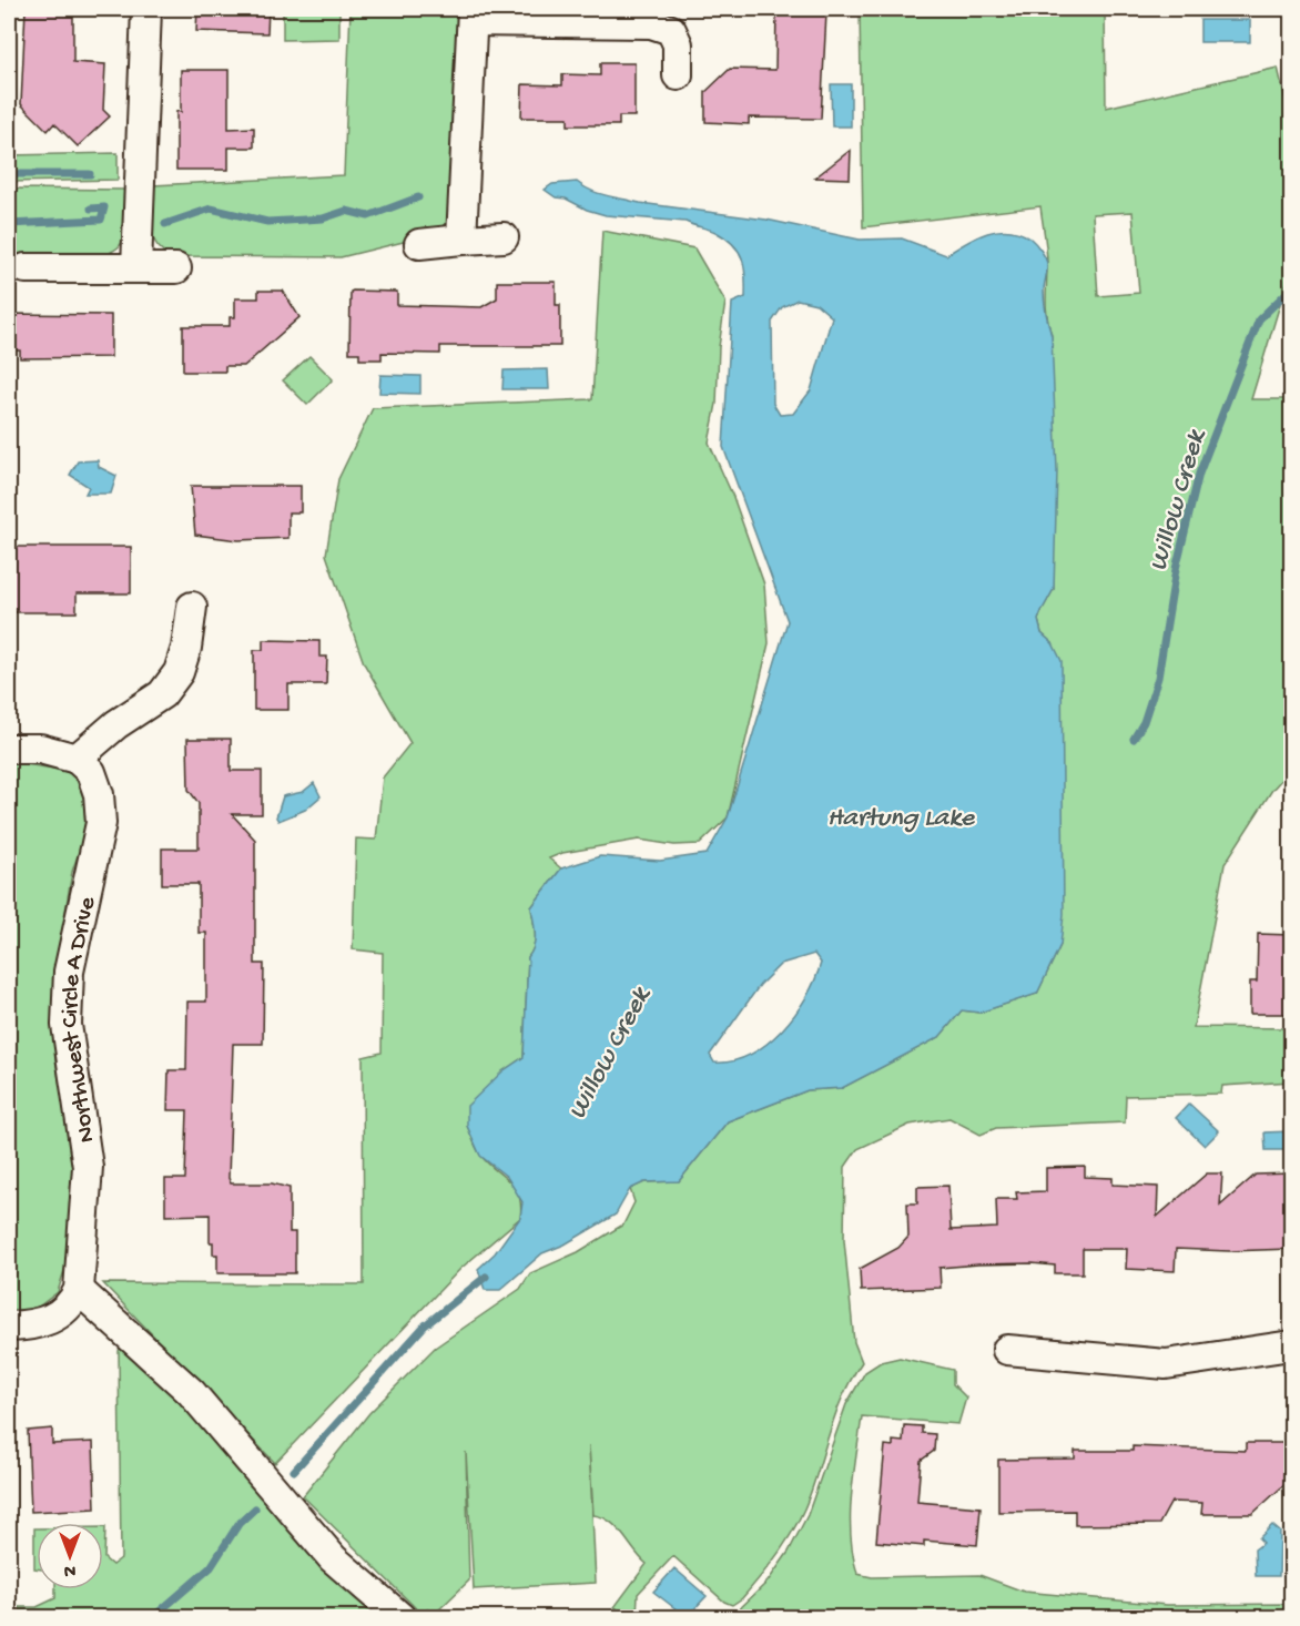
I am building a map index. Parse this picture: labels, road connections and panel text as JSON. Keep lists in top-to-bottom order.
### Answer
{
  "streets": {
    "street": ["Northwest Circle A Drive"]
  },
  "water": ["Willow Creek", "Hartung Lake"],
  "north": "bottom"
}
